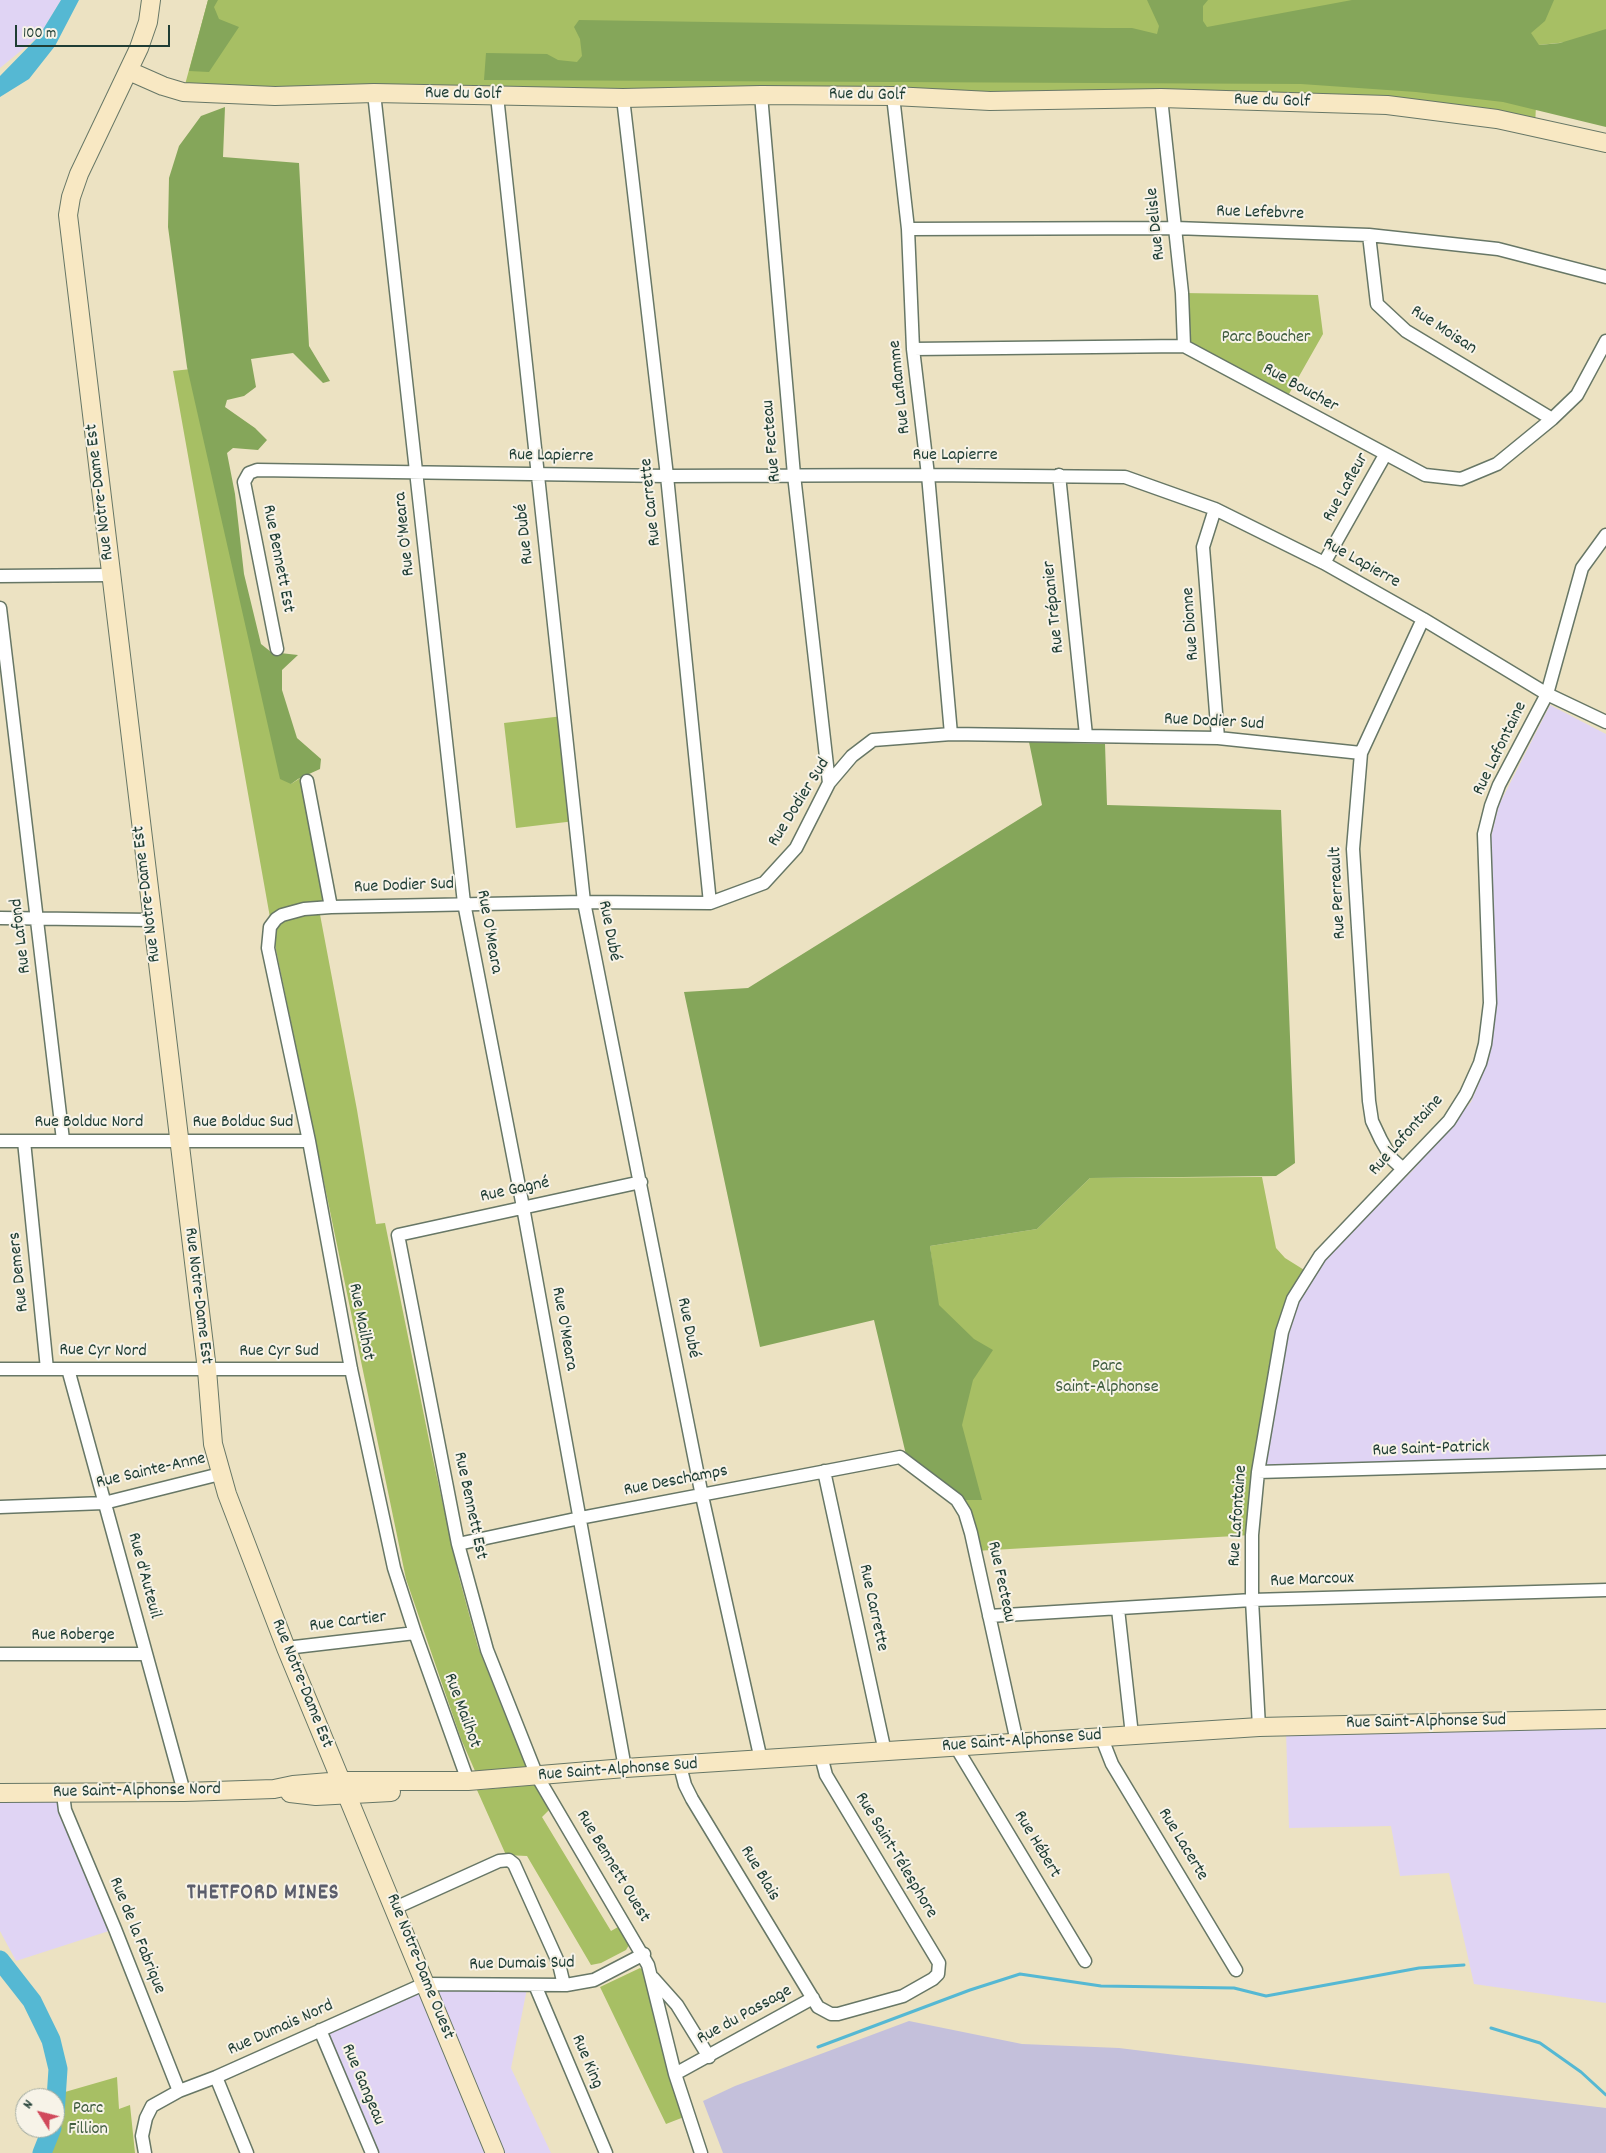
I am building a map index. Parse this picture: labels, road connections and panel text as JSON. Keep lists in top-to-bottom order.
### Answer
{
  "streets": {
    "street": [
      "Rue du Golf",
      "Rue Lefebvre",
      "Rue Delisle",
      "Rue Moisan",
      "Rue Laflamme",
      "Rue Boucher",
      "Rue Fecteau",
      "Rue Lapierre",
      "Rue Lafleur",
      "Rue Notre-Dame Est",
      "Rue Carrette",
      "Rue O'Meara",
      "Rue Dubé",
      "Rue Bennett Est",
      "Rue Trépanier",
      "Rue Dionne",
      "Rue Dodier Sud",
      "Rue Lafontaine",
      "Rue Perreault",
      "Rue Lafond",
      "Rue Bolduc Nord",
      "Rue Bolduc Sud",
      "Rue Gagné",
      "Rue Demers",
      "Rue Mailhot",
      "Rue Cyr Nord",
      "Rue Cyr Sud",
      "Rue Saint-Patrick",
      "Rue Sainte-Anne",
      "Rue Deschamps",
      "Rue d'Auteuil",
      "Rue Marcoux",
      "Rue Cartier",
      "Rue Roberge",
      "Rue Saint-Alphonse Sud",
      "Rue Saint-Alphonse Nord",
      "Rue Hébert",
      "Rue Lacerte",
      "Rue Saint-Télesphore",
      "Rue Bennett Ouest",
      "Rue Blais",
      "Rue de la Fabrique",
      "Rue Dumais Sud",
      "Rue Notre-Dame Ouest",
      "Rue du Passage",
      "Rue Dumais Nord",
      "Rue King",
      "Rue Gangeau"
    ]
  },
  "crossings": [
    ["Rue du Golf", "Rue Delisle"],
    ["Rue du Golf", "Rue Laflamme"],
    ["Rue du Golf", "Rue Fecteau"],
    ["Rue du Golf", "Rue Notre-Dame Est"],
    ["Rue du Golf", "Rue Carrette"],
    ["Rue du Golf", "Rue O'Meara"],
    ["Rue du Golf", "Rue Dubé"],
    ["Rue Lefebvre", "Rue Delisle"],
    ["Rue Lefebvre", "Rue Moisan"],
    ["Rue Lefebvre", "Rue Laflamme"],
    ["Rue Delisle", "Rue Boucher"],
    ["Rue Moisan", "Rue Boucher"],
    ["Rue Laflamme", "Rue Boucher"],
    ["Rue Laflamme", "Rue Lapierre"],
    ["Rue Laflamme", "Rue Dodier Sud"],
    ["Rue Boucher", "Rue Lafleur"],
    ["Rue Fecteau", "Rue Lapierre"],
    ["Rue Fecteau", "Rue Dodier Sud"],
    ["Rue Fecteau", "Rue Deschamps"],
    ["Rue Fecteau", "Rue Marcoux"],
    ["Rue Fecteau", "Rue Saint-Alphonse Sud"],
    ["Rue Lapierre", "Rue Lafleur"],
    ["Rue Lapierre", "Rue Carrette"],
    ["Rue Lapierre", "Rue O'Meara"],
    ["Rue Lapierre", "Rue Dubé"],
    ["Rue Lapierre", "Rue Bennett Est"],
    ["Rue Lapierre", "Rue Trépanier"],
    ["Rue Lapierre", "Rue Dionne"],
    ["Rue Lapierre", "Rue Lafontaine"],
    ["Rue Lapierre", "Rue Perreault"],
    ["Rue Notre-Dame Est", "Rue Bolduc Nord"],
    ["Rue Notre-Dame Est", "Rue Bolduc Sud"],
    ["Rue Notre-Dame Est", "Rue Cyr Nord"],
    ["Rue Notre-Dame Est", "Rue Cyr Sud"],
    ["Rue Notre-Dame Est", "Rue Sainte-Anne"],
    ["Rue Notre-Dame Est", "Rue Cartier"],
    ["Rue Notre-Dame Est", "Rue Saint-Alphonse Sud"],
    ["Rue Notre-Dame Est", "Rue Saint-Alphonse Nord"],
    ["Rue Notre-Dame Est", "Rue Notre-Dame Ouest"],
    ["Rue Carrette", "Rue Dodier Sud"],
    ["Rue Carrette", "Rue Deschamps"],
    ["Rue Carrette", "Rue Saint-Alphonse Sud"],
    ["Rue O'Meara", "Rue Dodier Sud"],
    ["Rue O'Meara", "Rue Gagné"],
    ["Rue O'Meara", "Rue Deschamps"],
    ["Rue O'Meara", "Rue Saint-Alphonse Sud"],
    ["Rue Dubé", "Rue Dodier Sud"],
    ["Rue Dubé", "Rue Gagné"],
    ["Rue Dubé", "Rue Deschamps"],
    ["Rue Dubé", "Rue Saint-Alphonse Sud"],
    ["Rue Bennett Est", "Rue Gagné"],
    ["Rue Bennett Est", "Rue Deschamps"],
    ["Rue Bennett Est", "Rue Saint-Alphonse Sud"],
    ["Rue Bennett Est", "Rue Bennett Ouest"],
    ["Rue Trépanier", "Rue Dodier Sud"],
    ["Rue Dionne", "Rue Dodier Sud"],
    ["Rue Dodier Sud", "Rue Perreault"],
    ["Rue Dodier Sud", "Rue Mailhot"],
    ["Rue Lafontaine", "Rue Perreault"],
    ["Rue Lafontaine", "Rue Saint-Patrick"],
    ["Rue Lafontaine", "Rue Marcoux"],
    ["Rue Lafontaine", "Rue Saint-Alphonse Sud"],
    ["Rue Lafond", "Rue Bolduc Nord"],
    ["Rue Bolduc Nord", "Rue Bolduc Sud"],
    ["Rue Bolduc Nord", "Rue Demers"],
    ["Rue Bolduc Sud", "Rue Mailhot"],
    ["Rue Demers", "Rue Cyr Nord"],
    ["Rue Mailhot", "Rue Cyr Sud"],
    ["Rue Mailhot", "Rue Cartier"],
    ["Rue Mailhot", "Rue Saint-Alphonse Sud"],
    ["Rue Cyr Nord", "Rue Cyr Sud"],
    ["Rue Cyr Nord", "Rue d'Auteuil"],
    ["Rue Sainte-Anne", "Rue d'Auteuil"],
    ["Rue d'Auteuil", "Rue Roberge"],
    ["Rue d'Auteuil", "Rue Saint-Alphonse Nord"],
    ["Rue Saint-Alphonse Sud", "Rue Saint-Alphonse Nord"],
    ["Rue Saint-Alphonse Sud", "Rue Hébert"],
    ["Rue Saint-Alphonse Sud", "Rue Lacerte"],
    ["Rue Saint-Alphonse Sud", "Rue Saint-Télesphore"],
    ["Rue Saint-Alphonse Sud", "Rue Bennett Ouest"],
    ["Rue Saint-Alphonse Sud", "Rue Blais"],
    ["Rue Saint-Alphonse Sud", "Rue Notre-Dame Ouest"],
    ["Rue Saint-Alphonse Nord", "Rue de la Fabrique"],
    ["Rue Saint-Alphonse Nord", "Rue Notre-Dame Ouest"],
    ["Rue Saint-Télesphore", "Rue du Passage"],
    ["Rue Bennett Ouest", "Rue Dumais Sud"],
    ["Rue Bennett Ouest", "Rue du Passage"],
    ["Rue Blais", "Rue du Passage"],
    ["Rue de la Fabrique", "Rue Dumais Nord"],
    ["Rue Dumais Sud", "Rue Notre-Dame Ouest"],
    ["Rue Dumais Sud", "Rue Dumais Nord"],
    ["Rue Dumais Sud", "Rue King"],
    ["Rue Notre-Dame Ouest", "Rue Dumais Nord"],
    ["Rue Dumais Nord", "Rue Gangeau"]
  ],
  "districts": ["THETFORD MINES"],
  "parks": ["Parc Boucher", "Parc Saint-Alphonse", "Parc Fillion"],
  "scale_bar": "100 m",
  "north": "top left"
}
